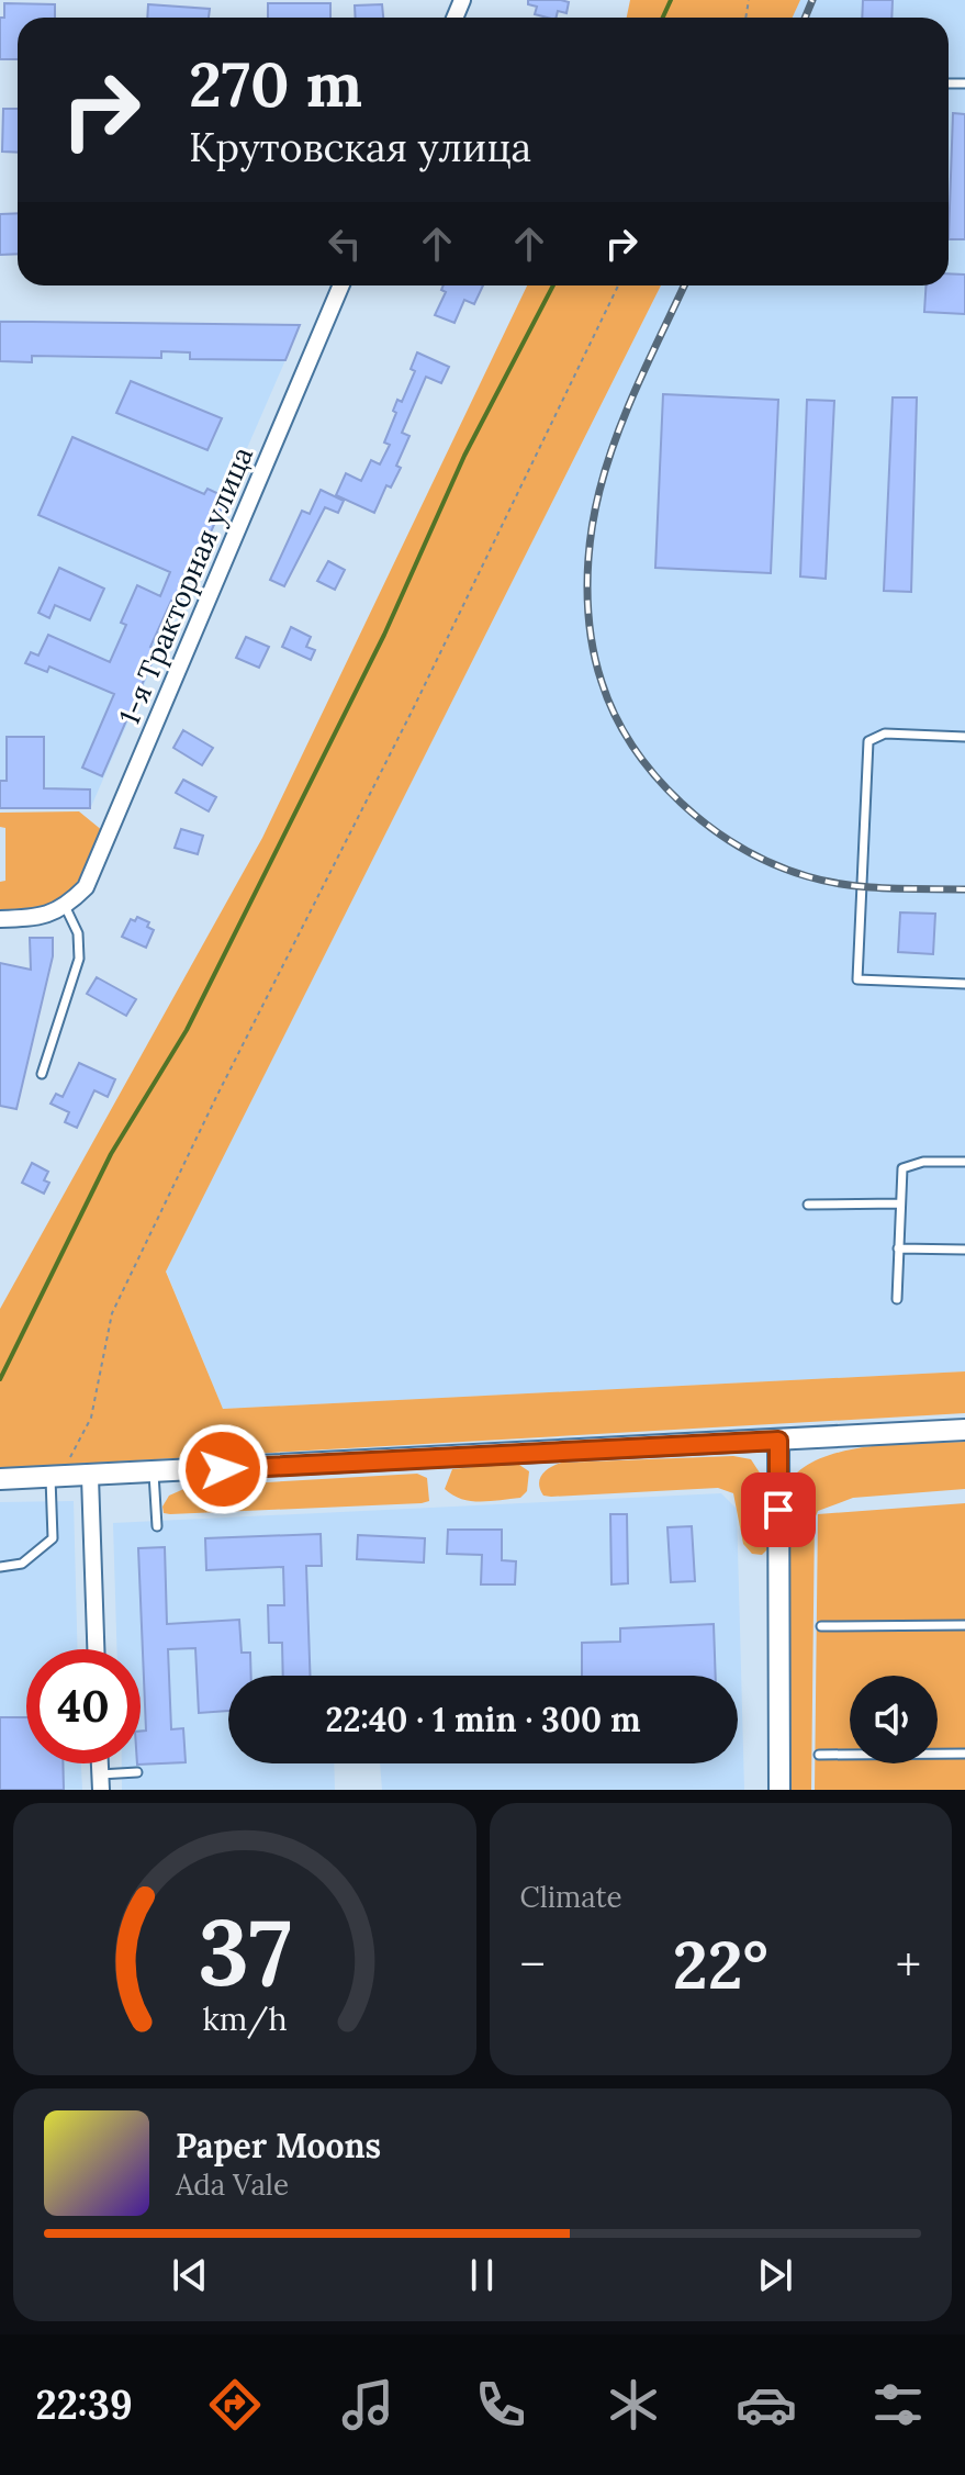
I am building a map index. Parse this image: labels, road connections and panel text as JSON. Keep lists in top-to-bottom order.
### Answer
{
  "streets": {
    "street": ["1-я Тракторная улица"]
  },
  "page": {
    "turn": ["270 m", "Крутовская улица"],
    "limit": "40",
    "trip": "22:40 · 1 min · 300 m",
    "tile": "Climate",
    "heat": ["−", "22°", "+"],
    "song": ["Paper Moons", "Ada Vale"],
    "tabs": "22:39",
    "gauge": ["37", "km/h"]
  }
}
